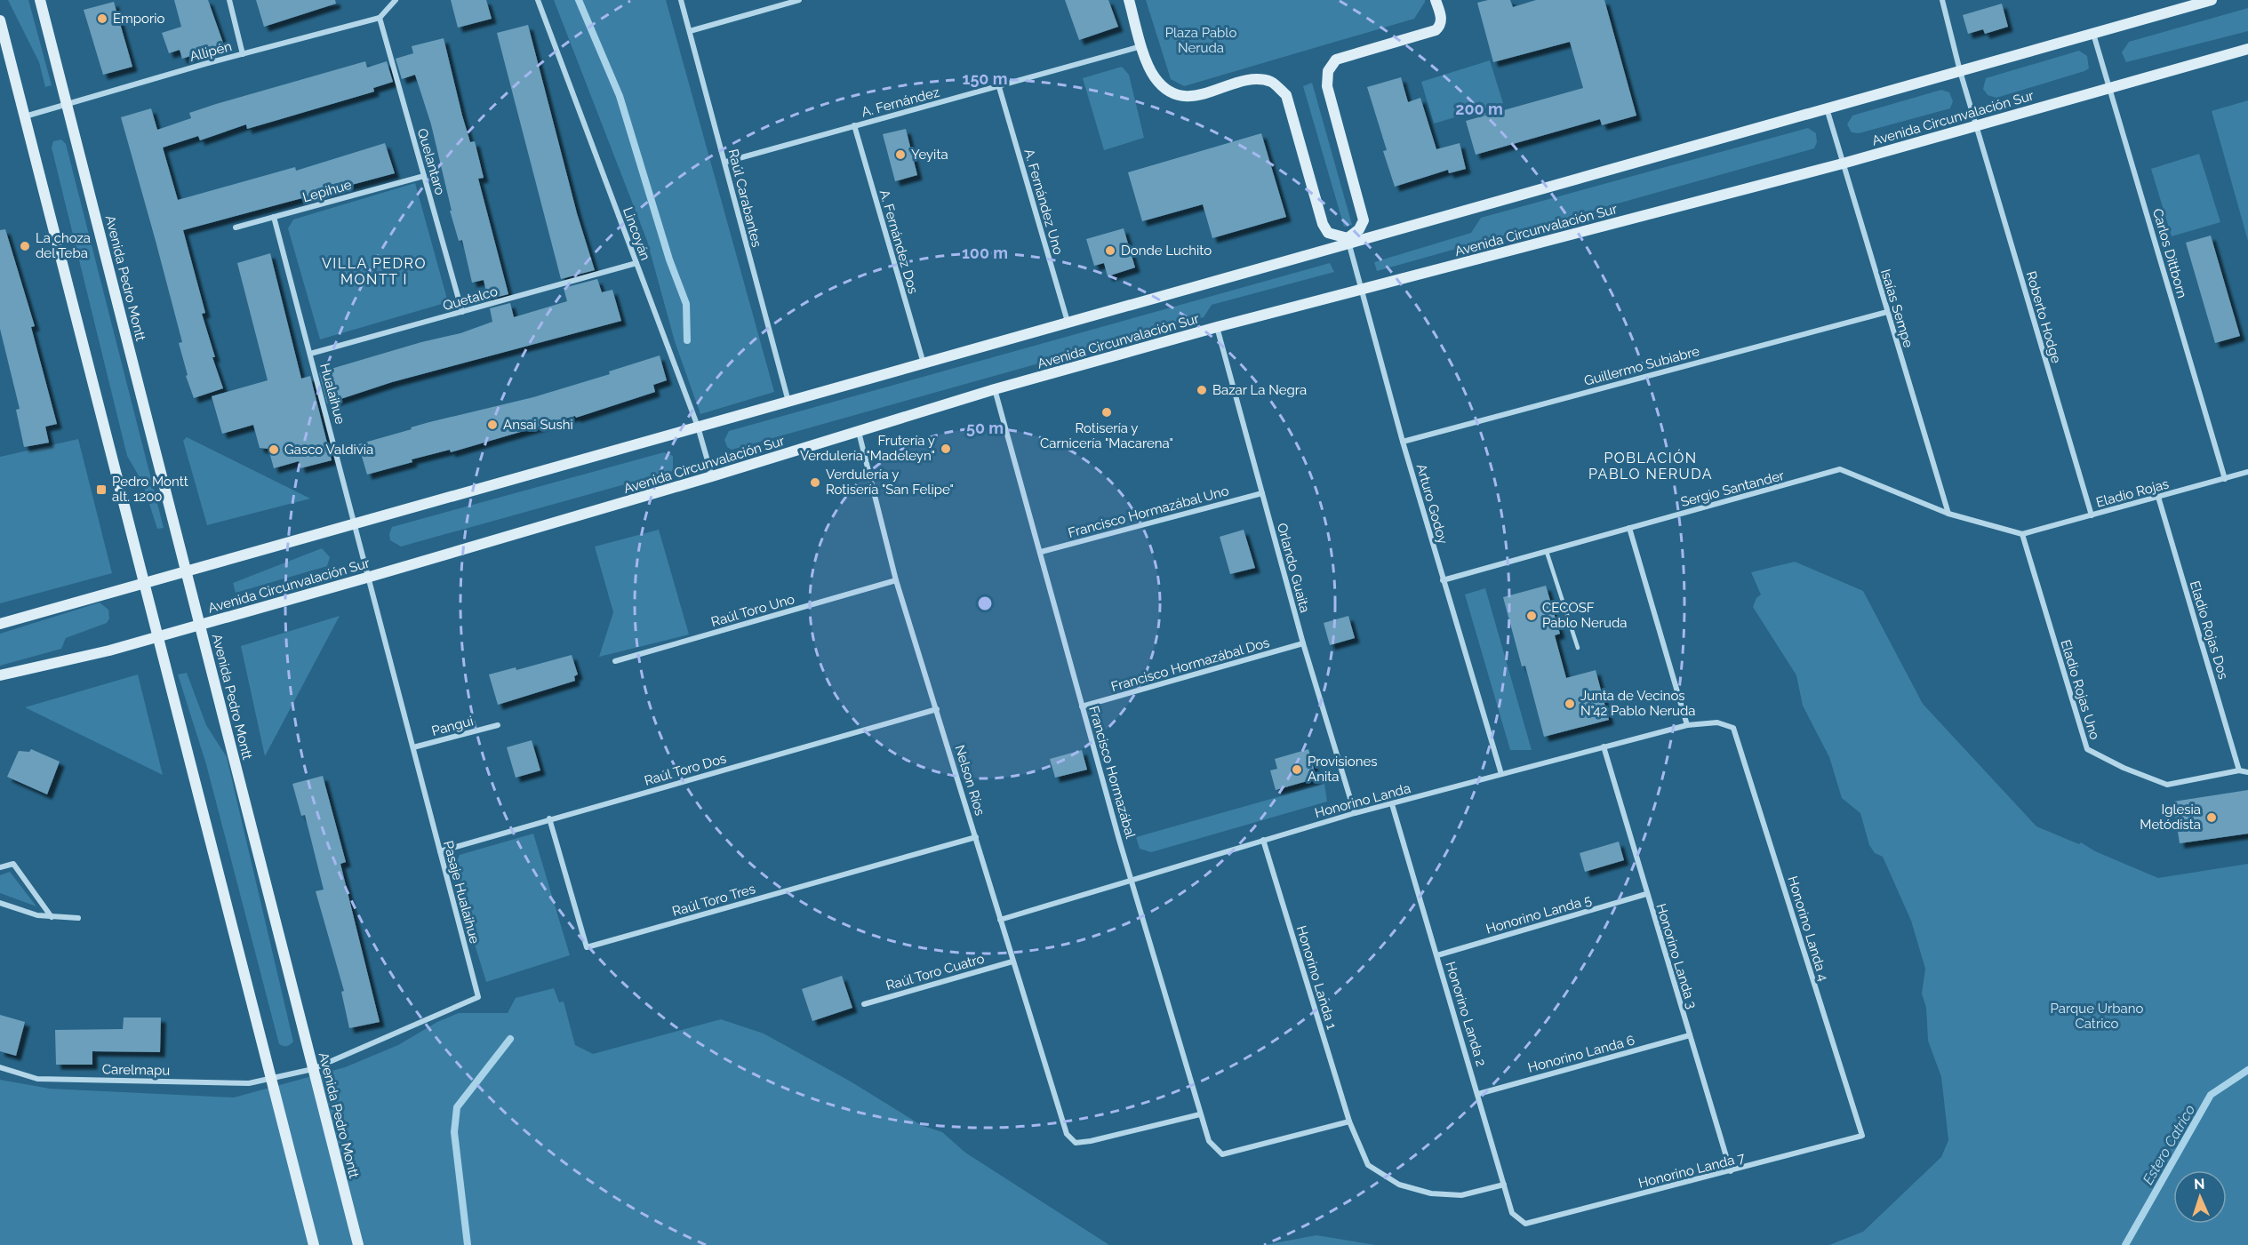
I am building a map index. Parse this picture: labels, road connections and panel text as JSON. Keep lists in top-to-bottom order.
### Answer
{
  "streets": {
    "main road": ["Avenida Circunvalación Sur", "Avenida Pedro Montt"],
    "street": [
      "Allipén",
      "A. Fernández",
      "Quelantaro",
      "Lepihue",
      "Raúl Carabantes",
      "A. Fernández Uno",
      "Lincoyán",
      "A. Fernández Dos",
      "Carlos Dittborn",
      "Quetalco",
      "Isaías Sempe",
      "Roberto Hodge",
      "Guillermo Subiabre",
      "Hualaihue",
      "Sergio Santander",
      "Eladio Rojas",
      "Arturo Godoy",
      "Francisco Hormazábal Uno",
      "Orlando Guaita",
      "Raúl Toro Uno",
      "Eladio Rojas Dos",
      "Francisco Hormazábal Dos",
      "Eladio Rojas Uno",
      "Pangui",
      "Raúl Toro Dos",
      "Francisco Hormazábal",
      "Nelson Ríos",
      "Honorino Landa",
      "Pasaje Hualaihue",
      "Raúl Toro Tres",
      "Honorino Landa 5",
      "Honorino Landa 4",
      "Honorino Landa 3",
      "Raúl Toro Cuatro",
      "Honorino Landa 1",
      "Honorino Landa 2",
      "Honorino Landa 6",
      "Carelmapu",
      "Honorino Landa 7"
    ]
  },
  "crossings": [
    ["Allipén", "Quelantaro"],
    ["Allipén", "Avenida Pedro Montt"],
    ["A. Fernández", "Raúl Carabantes"],
    ["A. Fernández", "A. Fernández Uno"],
    ["A. Fernández", "A. Fernández Dos"],
    ["Avenida Circunvalación Sur", "Lincoyán"],
    ["Avenida Circunvalación Sur", "Carlos Dittborn"],
    ["Avenida Circunvalación Sur", "Avenida Pedro Montt"],
    ["Avenida Circunvalación Sur", "Isaías Sempe"],
    ["Avenida Circunvalación Sur", "Roberto Hodge"],
    ["Avenida Circunvalación Sur", "Hualaihue"],
    ["Avenida Circunvalación Sur", "Arturo Godoy"],
    ["Avenida Circunvalación Sur", "Orlando Guaita"],
    ["Avenida Circunvalación Sur", "Francisco Hormazábal"],
    ["Avenida Circunvalación Sur", "Nelson Ríos"],
    ["Avenida Circunvalación Sur", "Pasaje Hualaihue"],
    ["Quelantaro", "Lepihue"],
    ["Quelantaro", "Quetalco"],
    ["Lepihue", "Hualaihue"],
    ["Lincoyán", "Quetalco"],
    ["Carlos Dittborn", "Eladio Rojas"],
    ["Avenida Pedro Montt", "Pasaje Hualaihue"],
    ["Quetalco", "Hualaihue"],
    ["Isaías Sempe", "Guillermo Subiabre"],
    ["Isaías Sempe", "Sergio Santander"],
    ["Roberto Hodge", "Eladio Rojas"],
    ["Guillermo Subiabre", "Arturo Godoy"],
    ["Hualaihue", "Pasaje Hualaihue"],
    ["Sergio Santander", "Eladio Rojas"],
    ["Sergio Santander", "Arturo Godoy"],
    ["Sergio Santander", "Eladio Rojas Uno"],
    ["Eladio Rojas", "Eladio Rojas Dos"],
    ["Eladio Rojas", "Eladio Rojas Uno"],
    ["Arturo Godoy", "Honorino Landa"],
    ["Francisco Hormazábal Uno", "Orlando Guaita"],
    ["Francisco Hormazábal Uno", "Francisco Hormazábal"],
    ["Orlando Guaita", "Francisco Hormazábal Dos"],
    ["Orlando Guaita", "Honorino Landa"],
    ["Raúl Toro Uno", "Nelson Ríos"],
    ["Eladio Rojas Dos", "Eladio Rojas Uno"],
    ["Francisco Hormazábal Dos", "Francisco Hormazábal"],
    ["Pangui", "Pasaje Hualaihue"],
    ["Raúl Toro Dos", "Nelson Ríos"],
    ["Raúl Toro Dos", "Pasaje Hualaihue"],
    ["Raúl Toro Dos", "Raúl Toro Tres"],
    ["Francisco Hormazábal", "Nelson Ríos"],
    ["Francisco Hormazábal", "Honorino Landa"],
    ["Francisco Hormazábal", "Honorino Landa 1"],
    ["Nelson Ríos", "Honorino Landa"],
    ["Nelson Ríos", "Raúl Toro Tres"],
    ["Nelson Ríos", "Raúl Toro Cuatro"],
    ["Honorino Landa", "Honorino Landa 4"],
    ["Honorino Landa", "Honorino Landa 3"],
    ["Honorino Landa", "Honorino Landa 1"],
    ["Honorino Landa", "Honorino Landa 2"],
    ["Pasaje Hualaihue", "Carelmapu"],
    ["Honorino Landa 5", "Honorino Landa 3"],
    ["Honorino Landa 5", "Honorino Landa 2"],
    ["Honorino Landa 4", "Honorino Landa 7"],
    ["Honorino Landa 3", "Honorino Landa 6"],
    ["Honorino Landa 3", "Honorino Landa 7"],
    ["Honorino Landa 2", "Honorino Landa 6"],
    ["Honorino Landa 2", "Honorino Landa 7"]
  ],
  "districts": ["VILLA PEDRO MONTT I", "POBLACIÓN PABLO NERUDA"],
  "water": ["Estero Catrico"],
  "parks": ["Plaza Pablo Neruda", "Parque Urbano Catrico"],
  "places": {
    "other": [
      "Emporio",
      "Yeyita",
      "La choza del Teba",
      "Donde Luchito",
      "Bazar La Negra",
      "Rotisería y Carnicería \"Macarena\"",
      "Ansai Sushi",
      "Frutería y Verdulería \"Madeleyn\"",
      "Gasco Valdivia",
      "Verdulería y Rotisería \"San Felipe\"",
      "CECOSF Pablo Neruda",
      "Junta de Vecinos N°42 Pablo Neruda",
      "Provisiones Anita",
      "Iglesia Metódista"
    ],
    "transit": ["Pedro Montt alt. 1200"]
  },
  "north": "top",
  "rings": [
    "150 m",
    "200 m",
    "100 m",
    "50 m"
  ]
}
